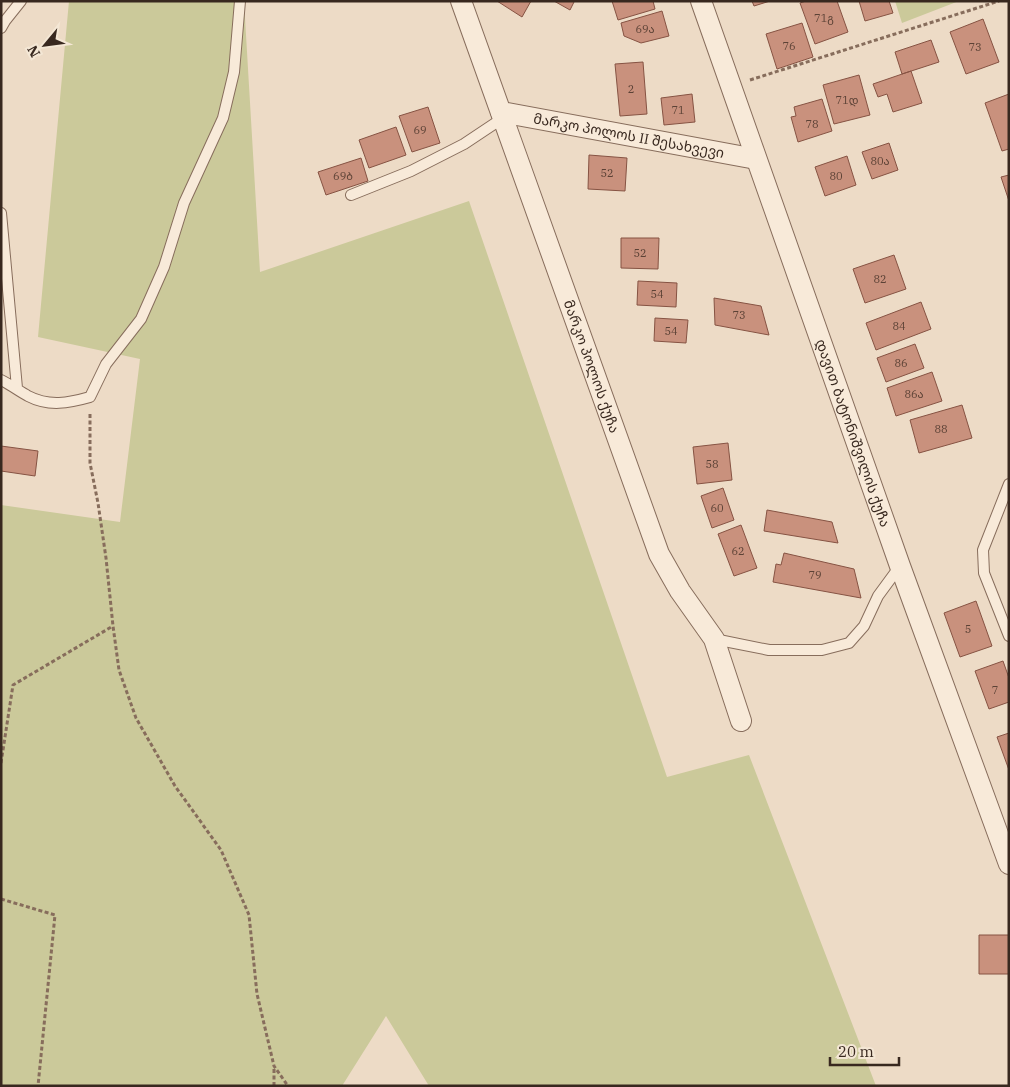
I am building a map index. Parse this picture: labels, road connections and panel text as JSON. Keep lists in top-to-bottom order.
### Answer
{
  "streets": {
    "street": ["მარკო პოლოს II შესახვევი", "მარკო პოლოს ქუჩა", "დავით ბატონიშვილის ქუჩა"]
  },
  "crossings": [
    ["მარკო პოლოს II შესახვევი", "მარკო პოლოს ქუჩა"],
    ["მარკო პოლოს II შესახვევი", "დავით ბატონიშვილის ქუჩა"]
  ],
  "house_numbers": [
    "71გ",
    "69ა",
    "76",
    "73",
    "2",
    "71დ",
    "71",
    "78",
    "69",
    "80ა",
    "52",
    "69ბ",
    "80",
    "52",
    "82",
    "54",
    "73",
    "84",
    "54",
    "86",
    "86ა",
    "88",
    "58",
    "60",
    "62",
    "79",
    "5",
    "7"
  ],
  "scale_bar": "20 m",
  "north": "bottom left"
}
